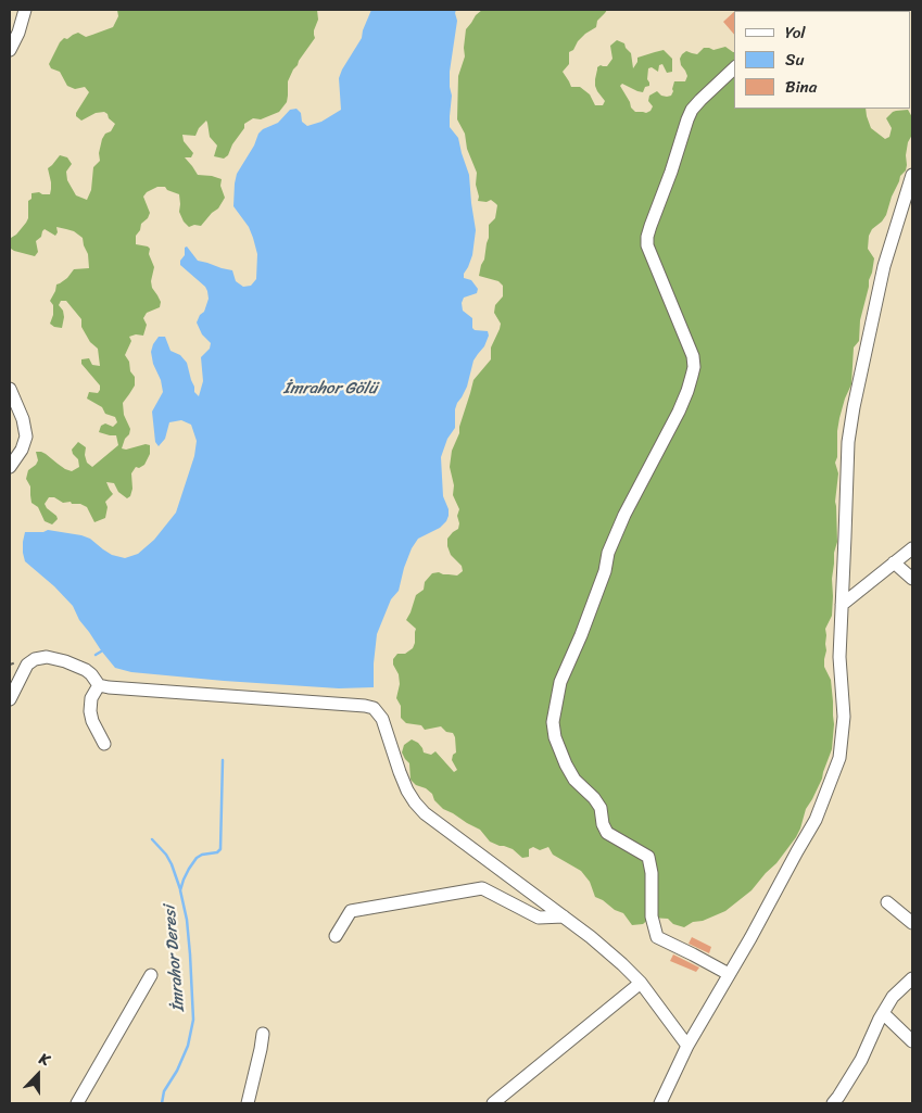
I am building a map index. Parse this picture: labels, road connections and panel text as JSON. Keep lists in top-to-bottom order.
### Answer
{
  "water": ["İmrahor Gölü", "İmrahor Deresi"],
  "legend": ["Yol", "Su", "Bina"],
  "north": "top"
}
